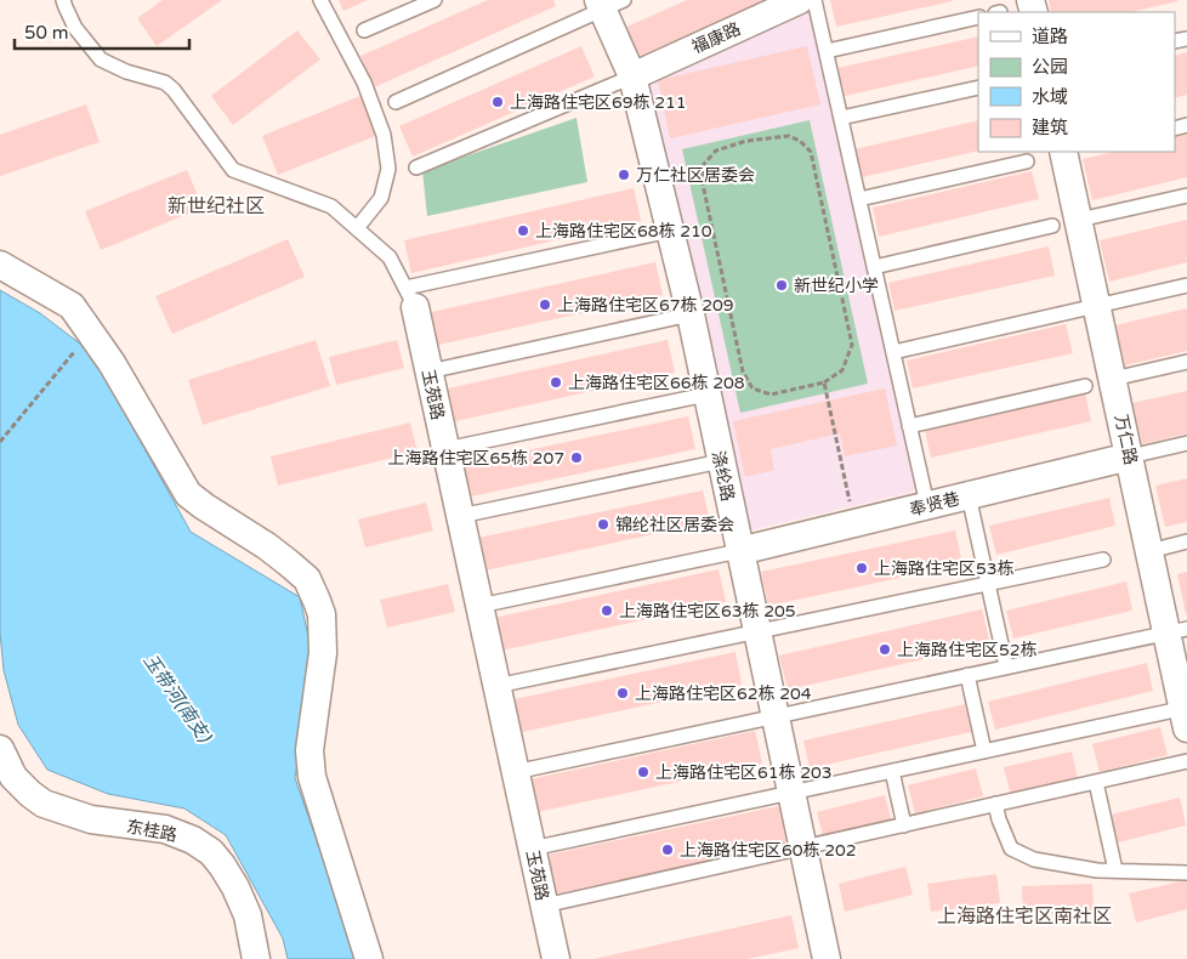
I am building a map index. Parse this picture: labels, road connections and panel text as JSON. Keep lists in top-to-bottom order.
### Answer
{
  "streets": {
    "street": [
      "福康路",
      "玉苑路",
      "万仁路",
      "涤纶路",
      "奉贤巷",
      "东桂路"
    ]
  },
  "crossings": [
    ["福康路", "涤纶路"],
    ["万仁路", "奉贤巷"],
    ["涤纶路", "奉贤巷"]
  ],
  "districts": ["新世纪社区", "上海路住宅区南社区"],
  "water": ["玉带河(南支)"],
  "places": [
    "上海路住宅区69栋 211",
    "万仁社区居委会",
    "上海路住宅区68栋 210",
    "新世纪小学",
    "上海路住宅区67栋 209",
    "上海路住宅区66栋 208",
    "上海路住宅区65栋 207",
    "锦纶社区居委会",
    "上海路住宅区53栋",
    "上海路住宅区63栋 205",
    "上海路住宅区52栋",
    "上海路住宅区62栋 204",
    "上海路住宅区61栋 203",
    "上海路住宅区60栋 202"
  ],
  "legend": [
    "道路",
    "公园",
    "水域",
    "建筑"
  ],
  "scale_bar": "50 m"
}
